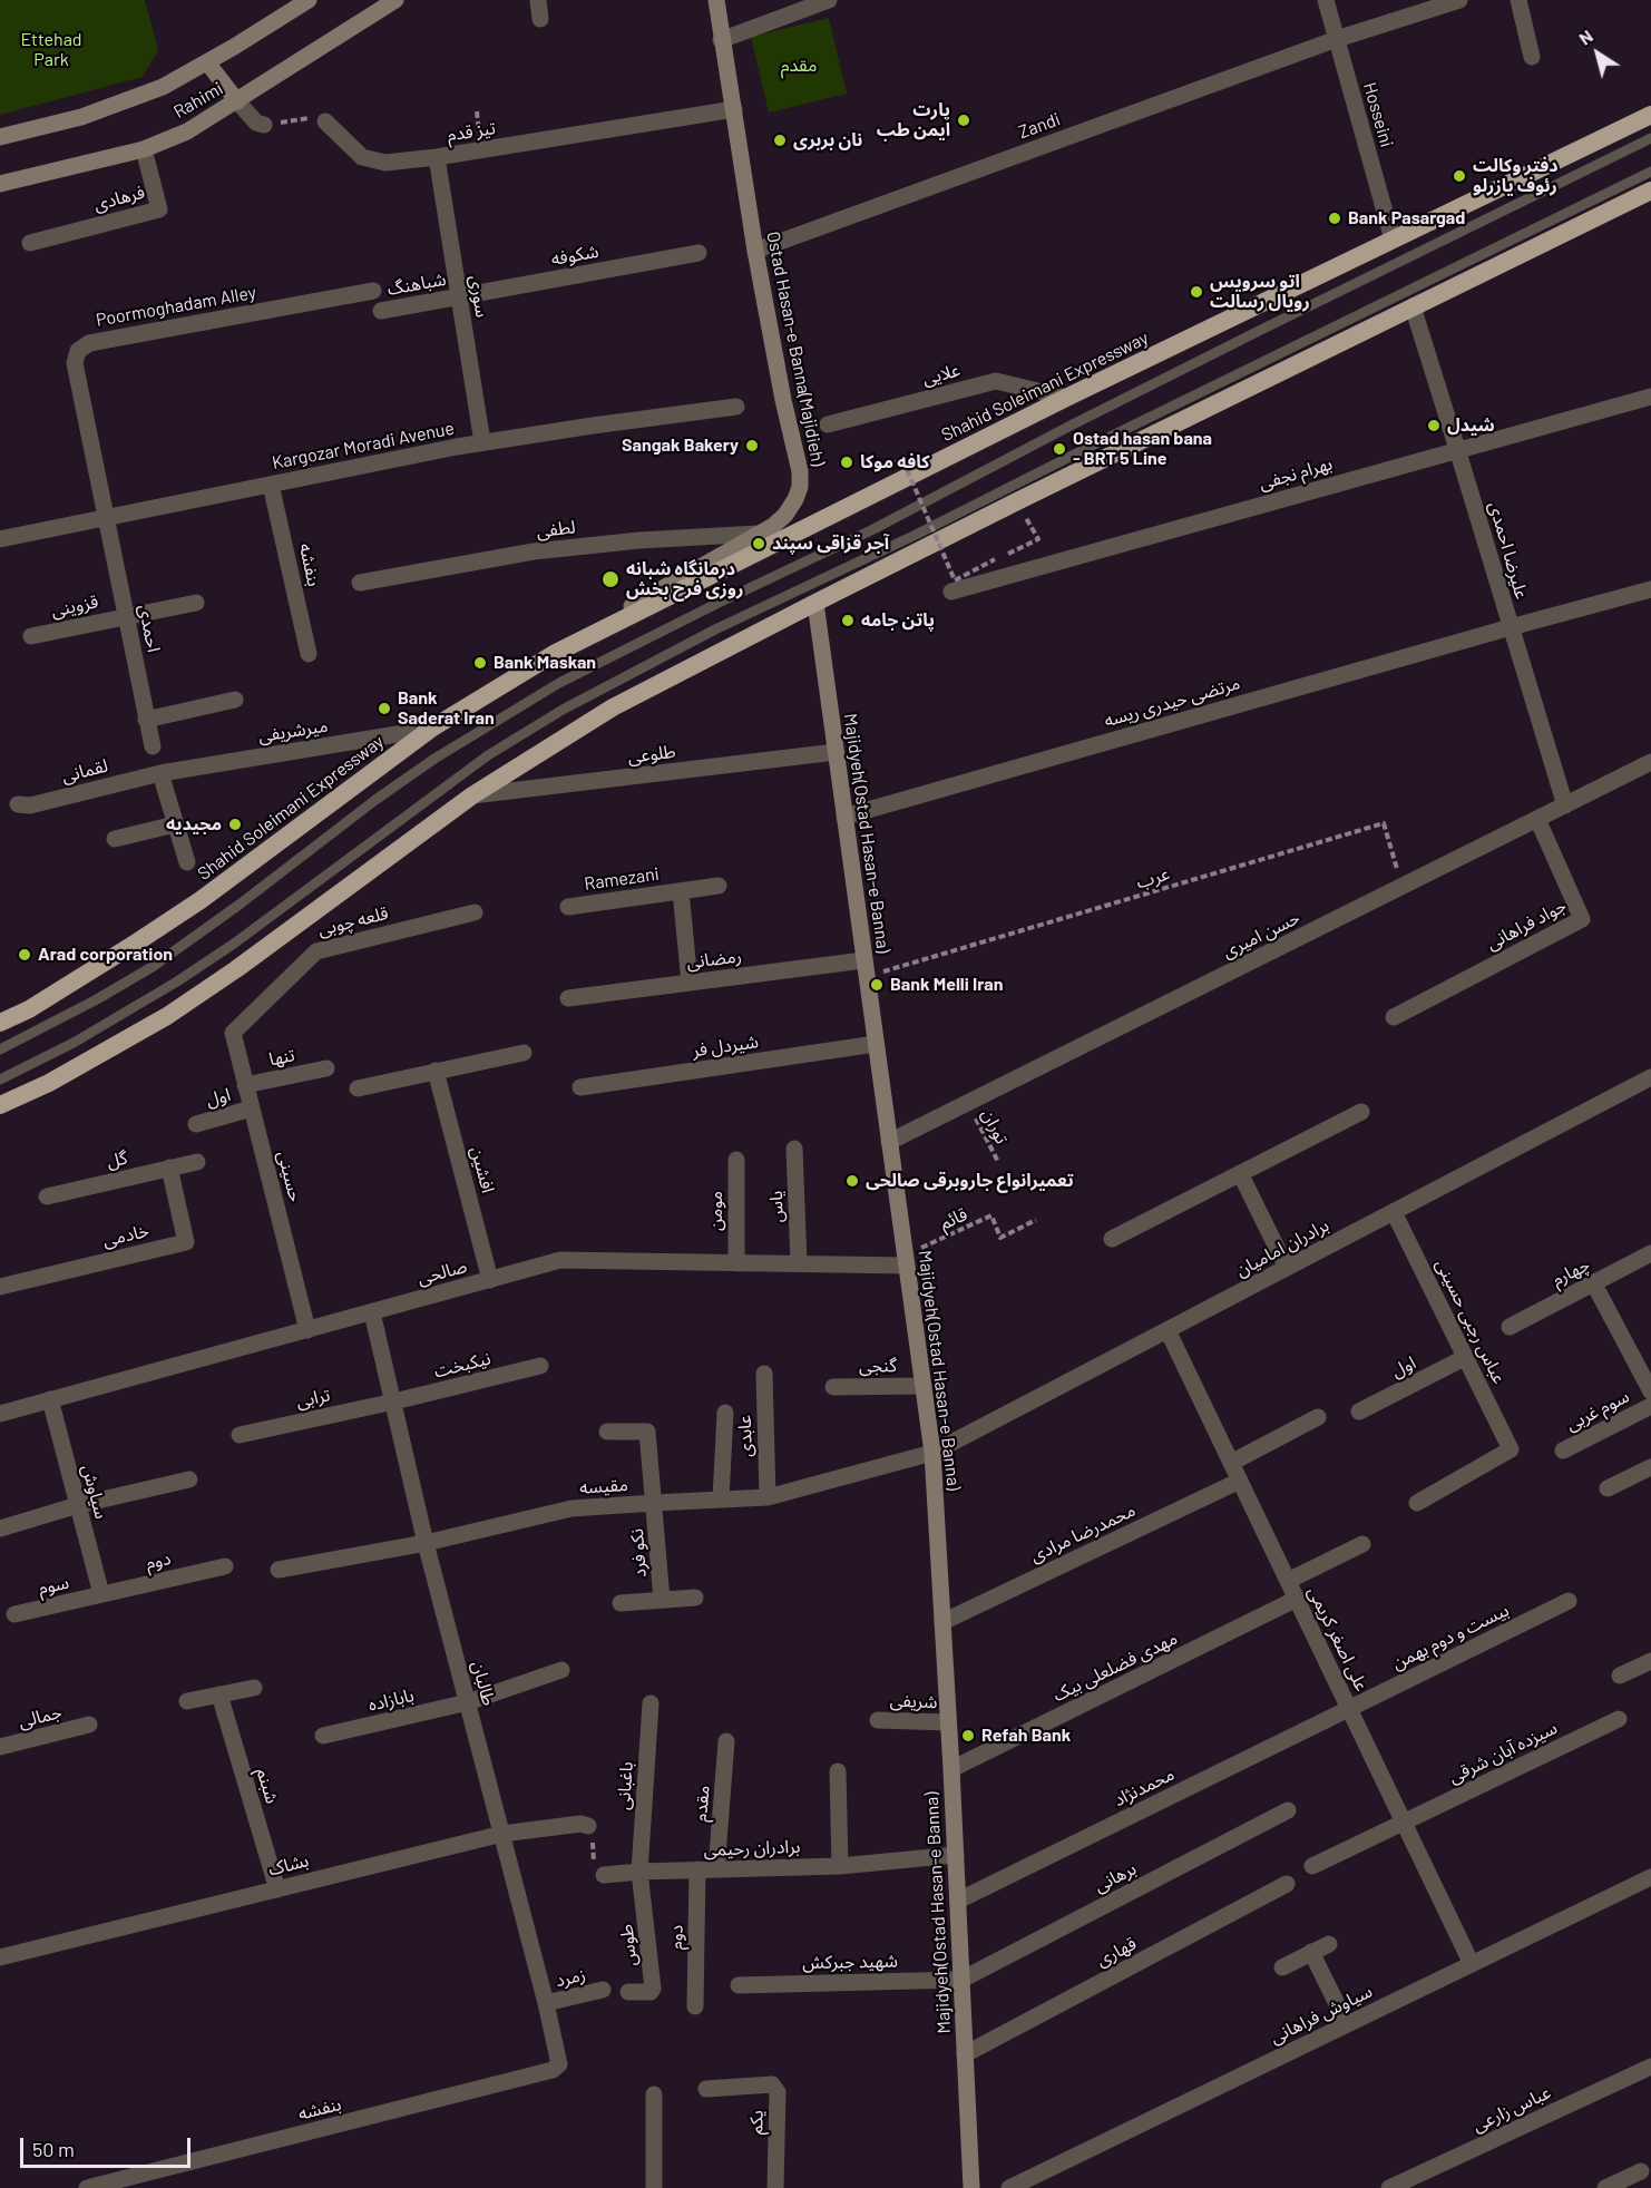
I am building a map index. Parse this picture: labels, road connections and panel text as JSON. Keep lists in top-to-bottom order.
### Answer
{
  "streets": {
    "highway": ["Shahid Soleimani Expressway"],
    "main road": ["Rahimi", "Ostad Hasan-e Banna(Majidieh)", "Majidyeh(Ostad Hasan-e Banna)"],
    "street": [
      "Hosseini",
      "Zandi",
      "تیز قدم",
      "فرهادی",
      "شکوفه",
      "شباهنگ",
      "سوری",
      "Poormoghadam Alley",
      "علایی",
      "Kargozar Moradi Avenue",
      "بهرام نجفی",
      "لطفی",
      "علیرضا احمدی",
      "بنفشه",
      "قزوینی",
      "احمدی",
      "مرتضی حیدری ریسه",
      "میرشریفی",
      "طلوعی",
      "لقمانی",
      "Ramezani",
      "قلعه چوبی",
      "جواد فراهانی",
      "حسن امیری",
      "رمضانی",
      "شیردل فر",
      "تنها",
      "اول",
      "گل",
      "افشین",
      "حسینی",
      "یاس",
      "مومن",
      "خادمی",
      "برادران امامیان",
      "صالحی",
      "چهارم",
      "عباس رجبی حسینی",
      "نیکبخت",
      "گنجی",
      "ترابی",
      "سوم غربی",
      "عابدی",
      "مقیسه",
      "سیاوش",
      "محمدرضا مرادی",
      "نکو فرد",
      "دوم",
      "سوم",
      "بیست و دوم بهمن",
      "علی اصغر کریمی",
      "مهدی فضلعلی بیک",
      "طالبان",
      "بابازاده",
      "شریفی",
      "جمالی",
      "سیزده آبان شرقی",
      "شبنم",
      "باغبانی",
      "محمدنژاد",
      "مقدم",
      "برادران رحیمی",
      "بشاک",
      "برهانی",
      "طوس",
      "قهاری",
      "شهید جبرکش",
      "زمرد",
      "سیاوش فراهانی",
      "عباس زارعی",
      "یکم"
    ],
    "path": ["عرب", "توران", "قائم"]
  },
  "crossings": [
    ["Rahimi", "فرهادی"],
    ["Hosseini", "Zandi"],
    ["Hosseini", "Shahid Soleimani Expressway"],
    ["Zandi", "Ostad Hasan-e Banna(Majidieh)"],
    ["تیز قدم", "سوری"],
    ["تیز قدم", "Ostad Hasan-e Banna(Majidieh)"],
    ["شکوفه", "شباهنگ"],
    ["شکوفه", "سوری"],
    ["شباهنگ", "سوری"],
    ["سوری", "Kargozar Moradi Avenue"],
    ["Poormoghadam Alley", "Kargozar Moradi Avenue"],
    ["Poormoghadam Alley", "احمدی"],
    ["Ostad Hasan-e Banna(Majidieh)", "Shahid Soleimani Expressway"],
    ["Ostad Hasan-e Banna(Majidieh)", "لطفی"],
    ["علایی", "Shahid Soleimani Expressway"],
    ["Shahid Soleimani Expressway", "میرشریفی"],
    ["Kargozar Moradi Avenue", "بنفشه"],
    ["Kargozar Moradi Avenue", "احمدی"],
    ["بهرام نجفی", "علیرضا احمدی"],
    ["علیرضا احمدی", "مرتضی حیدری ریسه"],
    ["علیرضا احمدی", "حسن امیری"],
    ["بنفشه", "طالبان"],
    ["قزوینی", "احمدی"],
    ["مرتضی حیدری ریسه", "Majidyeh(Ostad Hasan-e Banna)"],
    ["میرشریفی", "لقمانی"],
    ["طلوعی", "Majidyeh(Ostad Hasan-e Banna)"],
    ["Majidyeh(Ostad Hasan-e Banna)", "عرب"],
    ["Majidyeh(Ostad Hasan-e Banna)", "حسن امیری"],
    ["Majidyeh(Ostad Hasan-e Banna)", "رمضانی"],
    ["Majidyeh(Ostad Hasan-e Banna)", "شیردل فر"],
    ["Majidyeh(Ostad Hasan-e Banna)", "قائم"],
    ["Majidyeh(Ostad Hasan-e Banna)", "برادران امامیان"],
    ["Majidyeh(Ostad Hasan-e Banna)", "صالحی"],
    ["Majidyeh(Ostad Hasan-e Banna)", "گنجی"],
    ["Majidyeh(Ostad Hasan-e Banna)", "مقیسه"],
    ["Majidyeh(Ostad Hasan-e Banna)", "محمدرضا مرادی"],
    ["Majidyeh(Ostad Hasan-e Banna)", "مهدی فضلعلی بیک"],
    ["Majidyeh(Ostad Hasan-e Banna)", "شریفی"],
    ["Majidyeh(Ostad Hasan-e Banna)", "محمدنژاد"],
    ["Majidyeh(Ostad Hasan-e Banna)", "برادران رحیمی"],
    ["Majidyeh(Ostad Hasan-e Banna)", "برهانی"],
    ["Majidyeh(Ostad Hasan-e Banna)", "قهاری"],
    ["Majidyeh(Ostad Hasan-e Banna)", "شهید جبرکش"],
    ["عرب", "حسن امیری"],
    ["عرب", "رمضانی"],
    ["Ramezani", "رمضانی"],
    ["قلعه چوبی", "حسینی"],
    ["جواد فراهانی", "حسن امیری"],
    ["حسن امیری", "توران"],
    ["تنها", "حسینی"],
    ["اول", "حسینی"],
    ["اول", "عباس رجبی حسینی"],
    ["گل", "خادمی"],
    ["افشین", "صالحی"],
    ["حسینی", "صالحی"],
    ["یاس", "صالحی"],
    ["مومن", "صالحی"],
    ["قائم", "صالحی"],
    ["برادران امامیان", "عباس رجبی حسینی"],
    ["برادران امامیان", "مقیسه"],
    ["برادران امامیان", "علی اصغر کریمی"],
    ["صالحی", "سیاوش"],
    ["صالحی", "طالبان"],
    ["نیکبخت", "ترابی"],
    ["نیکبخت", "طالبان"],
    ["ترابی", "طالبان"],
    ["عابدی", "مقیسه"],
    ["مقیسه", "نکو فرد"],
    ["مقیسه", "طالبان"],
    ["سیاوش", "دوم"],
    ["سیاوش", "سوم"],
    ["محمدرضا مرادی", "علی اصغر کریمی"],
    ["دوم", "سوم"],
    ["دوم", "برادران رحیمی"],
    ["بیست و دوم بهمن", "علی اصغر کریمی"],
    ["بیست و دوم بهمن", "محمدنژاد"],
    ["علی اصغر کریمی", "مهدی فضلعلی بیک"],
    ["علی اصغر کریمی", "سیزده آبان شرقی"],
    ["علی اصغر کریمی", "محمدنژاد"],
    ["علی اصغر کریمی", "سیاوش فراهانی"],
    ["طالبان", "بابازاده"],
    ["طالبان", "بشاک"],
    ["طالبان", "زمرد"],
    ["شبنم", "بشاک"],
    ["باغبانی", "برادران رحیمی"],
    ["باغبانی", "طوس"],
    ["مقدم", "برادران رحیمی"],
    ["برادران رحیمی", "طوس"],
    ["برهانی", "شهید جبرکش"]
  ],
  "parks": ["Ettehad Park", "مقدم"],
  "places": [
    "پارت ایمن طب",
    "نان بربری",
    "دفتر وکالت رئوف یازرلو",
    "Bank Pasargad",
    "اتو سرویس رویال رسالت",
    "شیدل",
    "Sangak Bakery",
    "Ostad hasan bana - BRT 5 Line",
    "کافه موکا",
    "آجر قزاقی سپند",
    "درمانگاه شبانه روزی فرح بخش",
    "پاتن جامه",
    "Bank Maskan",
    "Bank Saderat Iran",
    "مجیدیه",
    "Arad corporation",
    "Bank Melli Iran",
    "تعمیرانواع جاروبرقی صالحی",
    "Refah Bank"
  ],
  "scale_bar": "50 m",
  "north": "top left"
}
